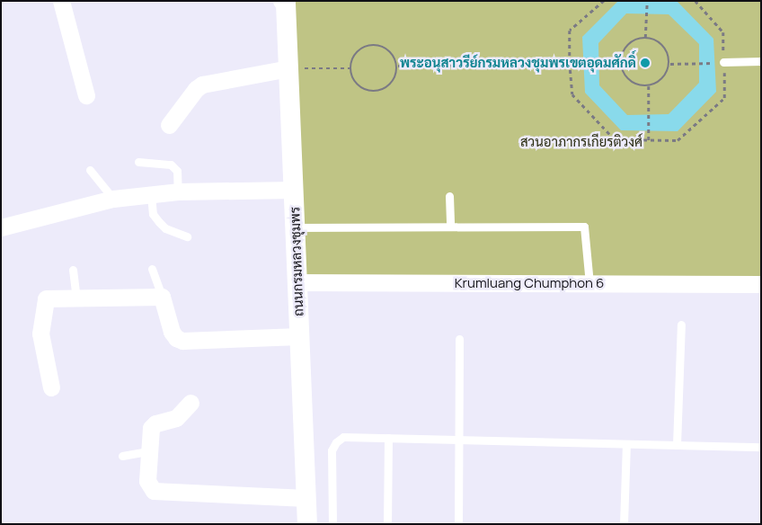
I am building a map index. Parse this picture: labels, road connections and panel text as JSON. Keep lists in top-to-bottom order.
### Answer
{
  "streets": {
    "street": ["ถนนกรมหลวงชุมพร", "Krumluang Chumphon 6"]
  },
  "crossings": [
    ["ถนนกรมหลวงชุมพร", "Krumluang Chumphon 6"]
  ],
  "parks": ["สวนอาภากรเกียรติวงศ์"],
  "places": ["พระอนุสาวรีย์กรมหลวงชุมพรเขตอุดมศักดิ์"]
}
